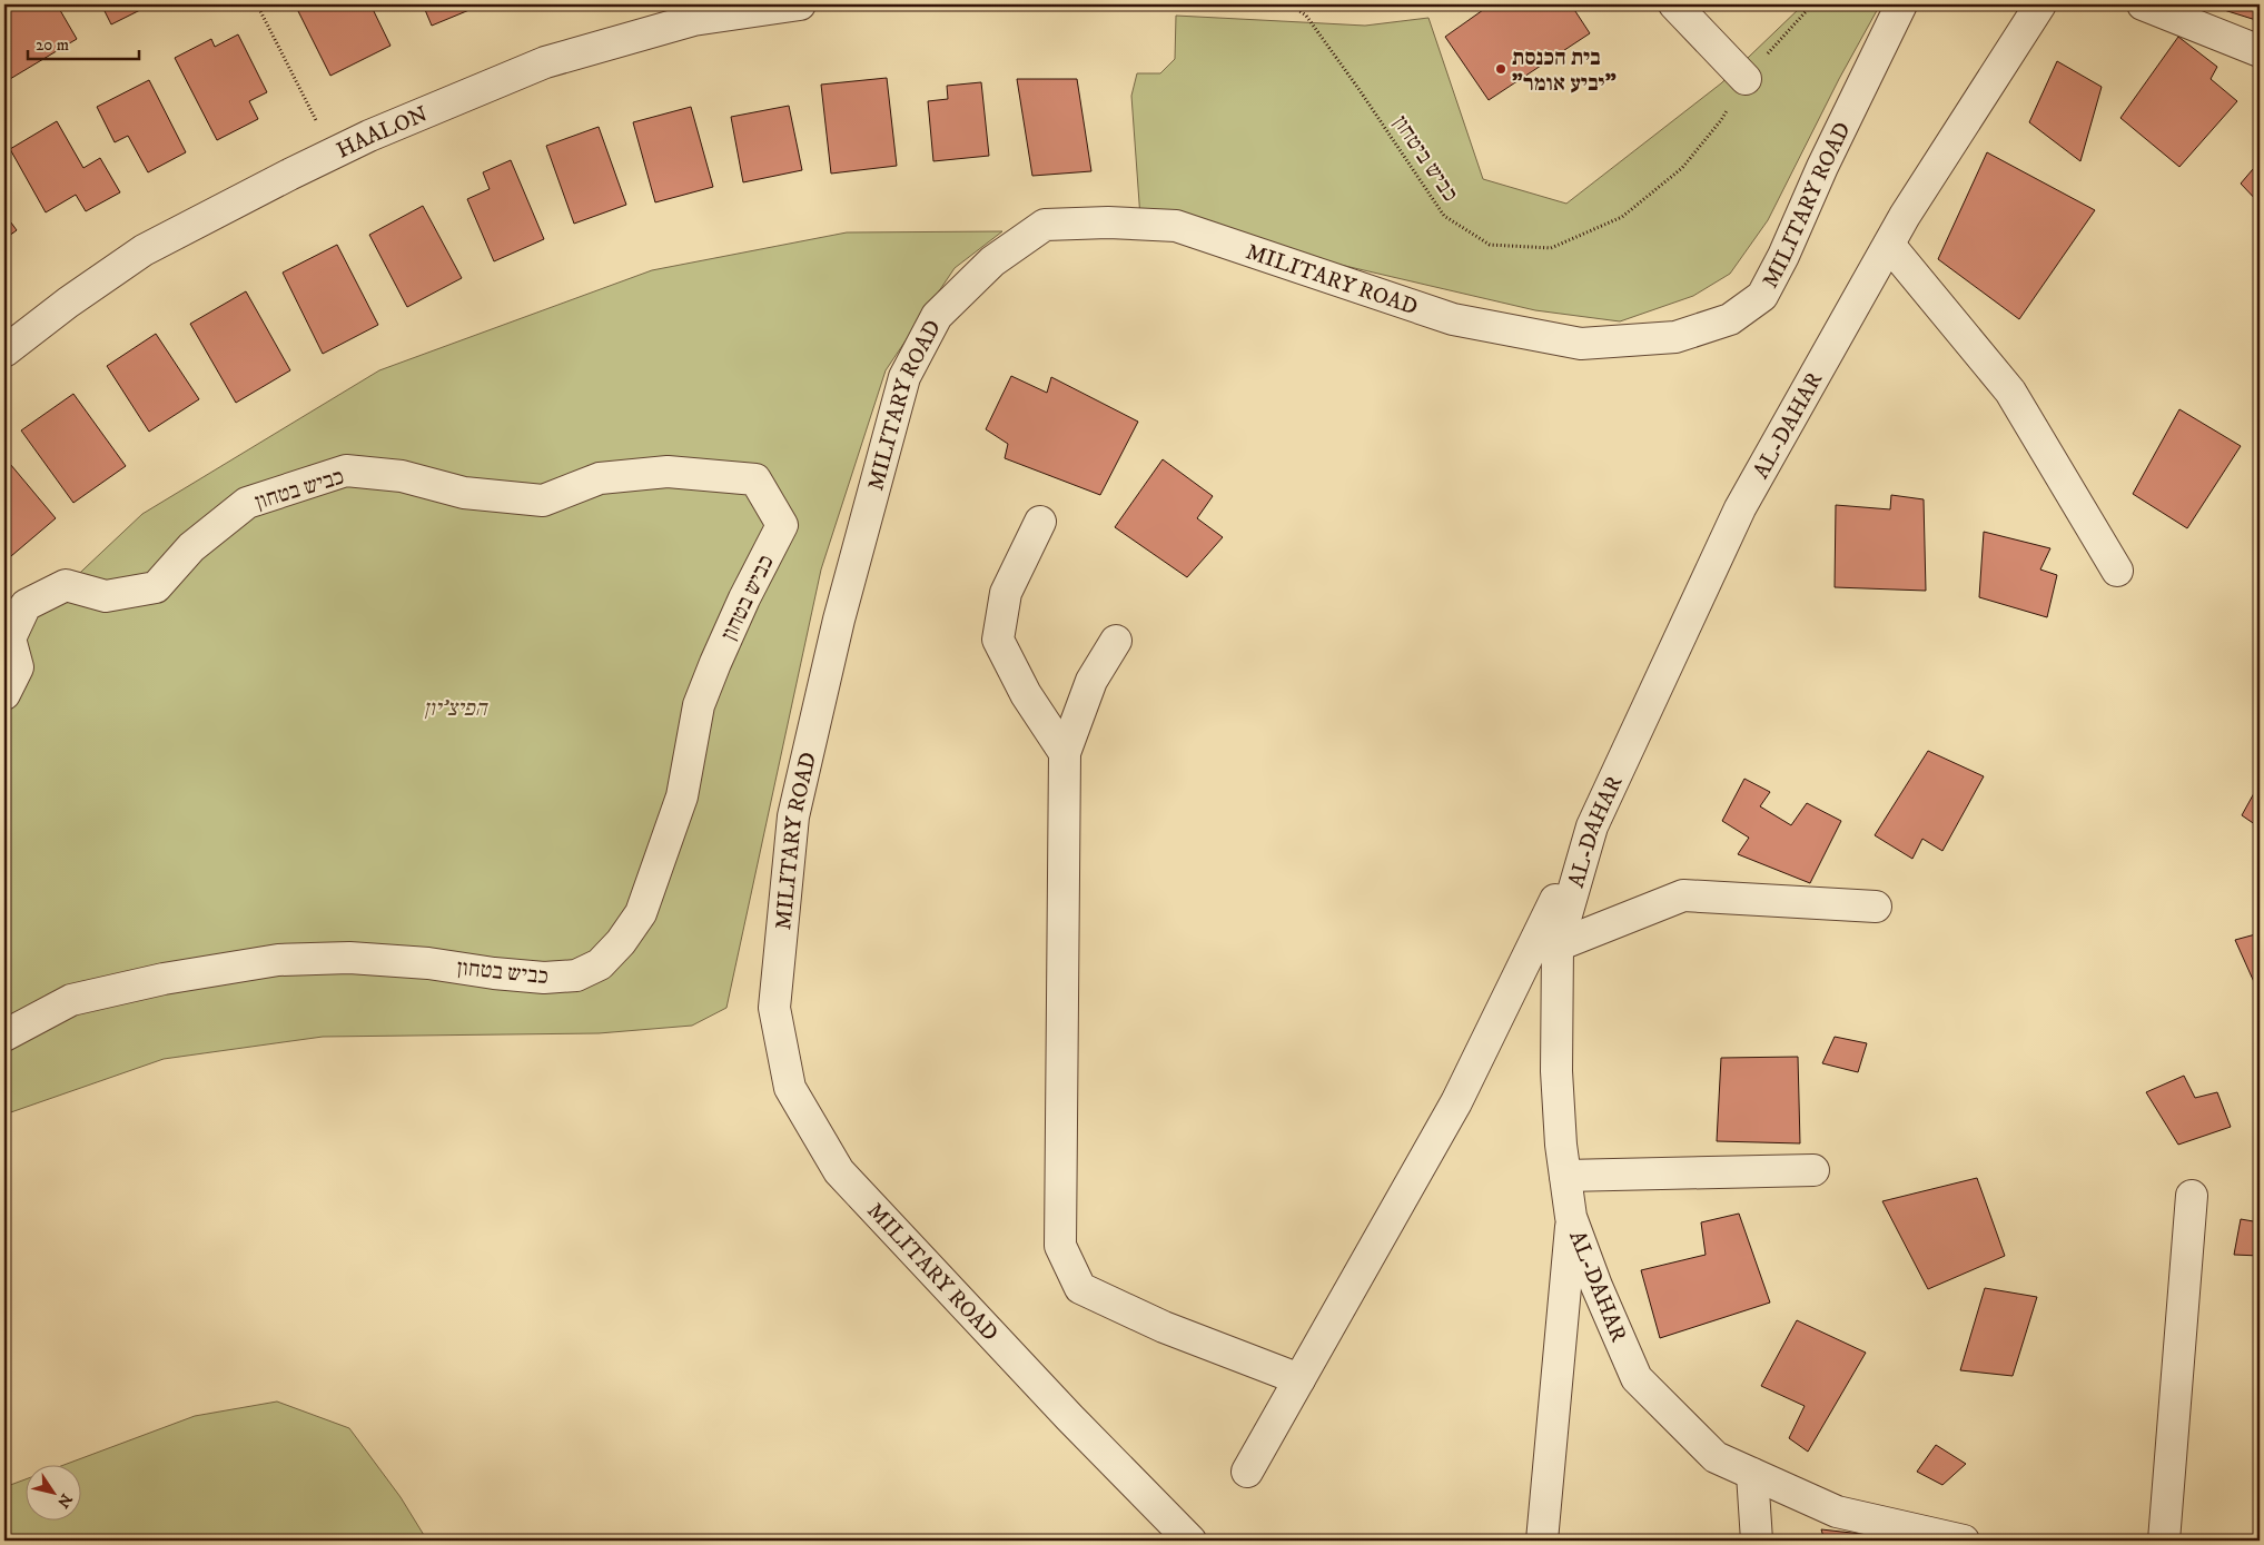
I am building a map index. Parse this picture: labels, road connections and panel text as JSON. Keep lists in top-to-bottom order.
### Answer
{
  "streets": {
    "street": [
      "HAALON",
      "MILITARY ROAD",
      "AL-DAHAR",
      "כביש בטחון"
    ],
    "path": ["כביש ביטחון"]
  },
  "parks": ["הפיצ'יון"],
  "places": ["בית הכנסת \"יביע אומר\""],
  "scale_bar": "20 m",
  "north": "bottom right"
}
